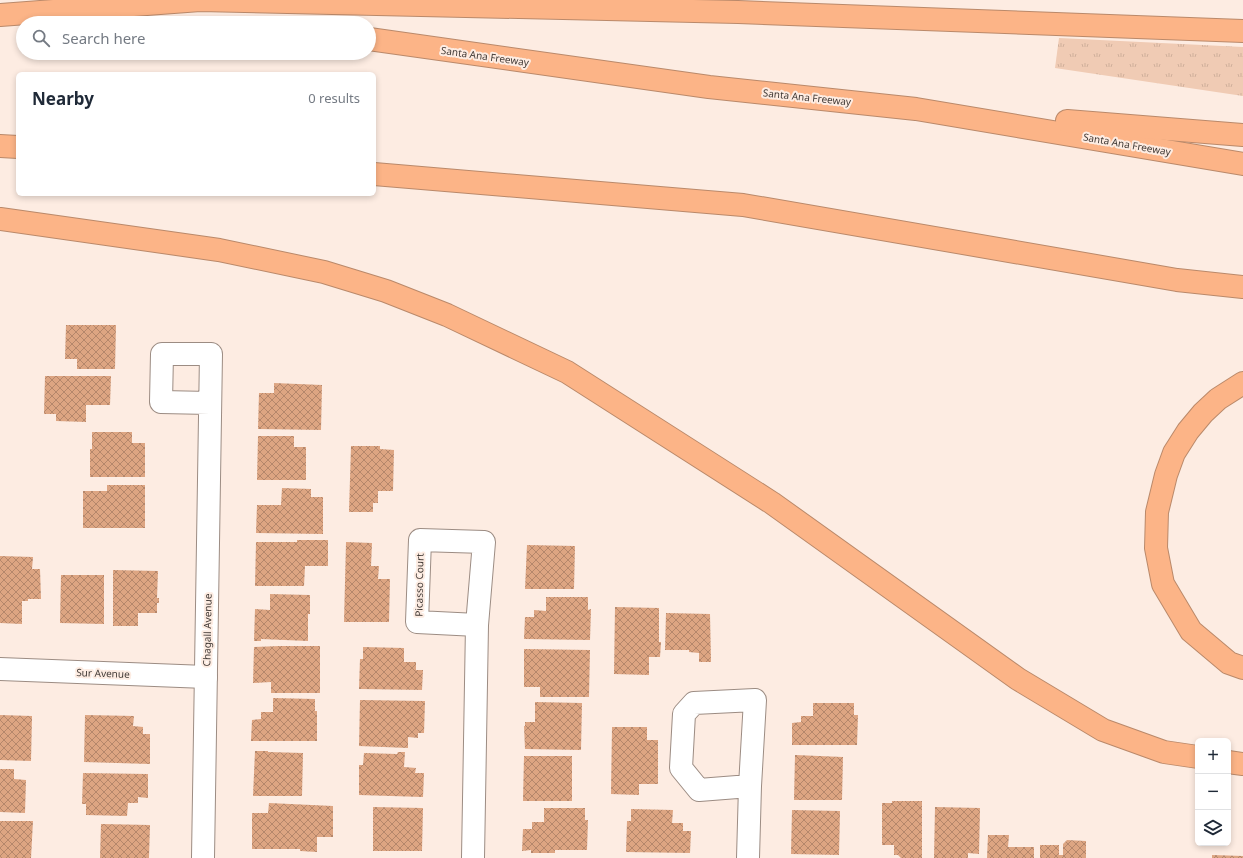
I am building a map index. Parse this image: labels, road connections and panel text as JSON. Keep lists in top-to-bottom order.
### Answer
{
  "streets": {
    "highway": ["Santa Ana Freeway"],
    "street": ["Picasso Court", "Chagall Avenue", "Sur Avenue"]
  },
  "crossings": [
    ["Chagall Avenue", "Sur Avenue"]
  ],
  "page": {
    "search": "Search here",
    "heading": ["Nearby", "0 results"],
    "map_buttons": ["+", "−"]
  }
}
